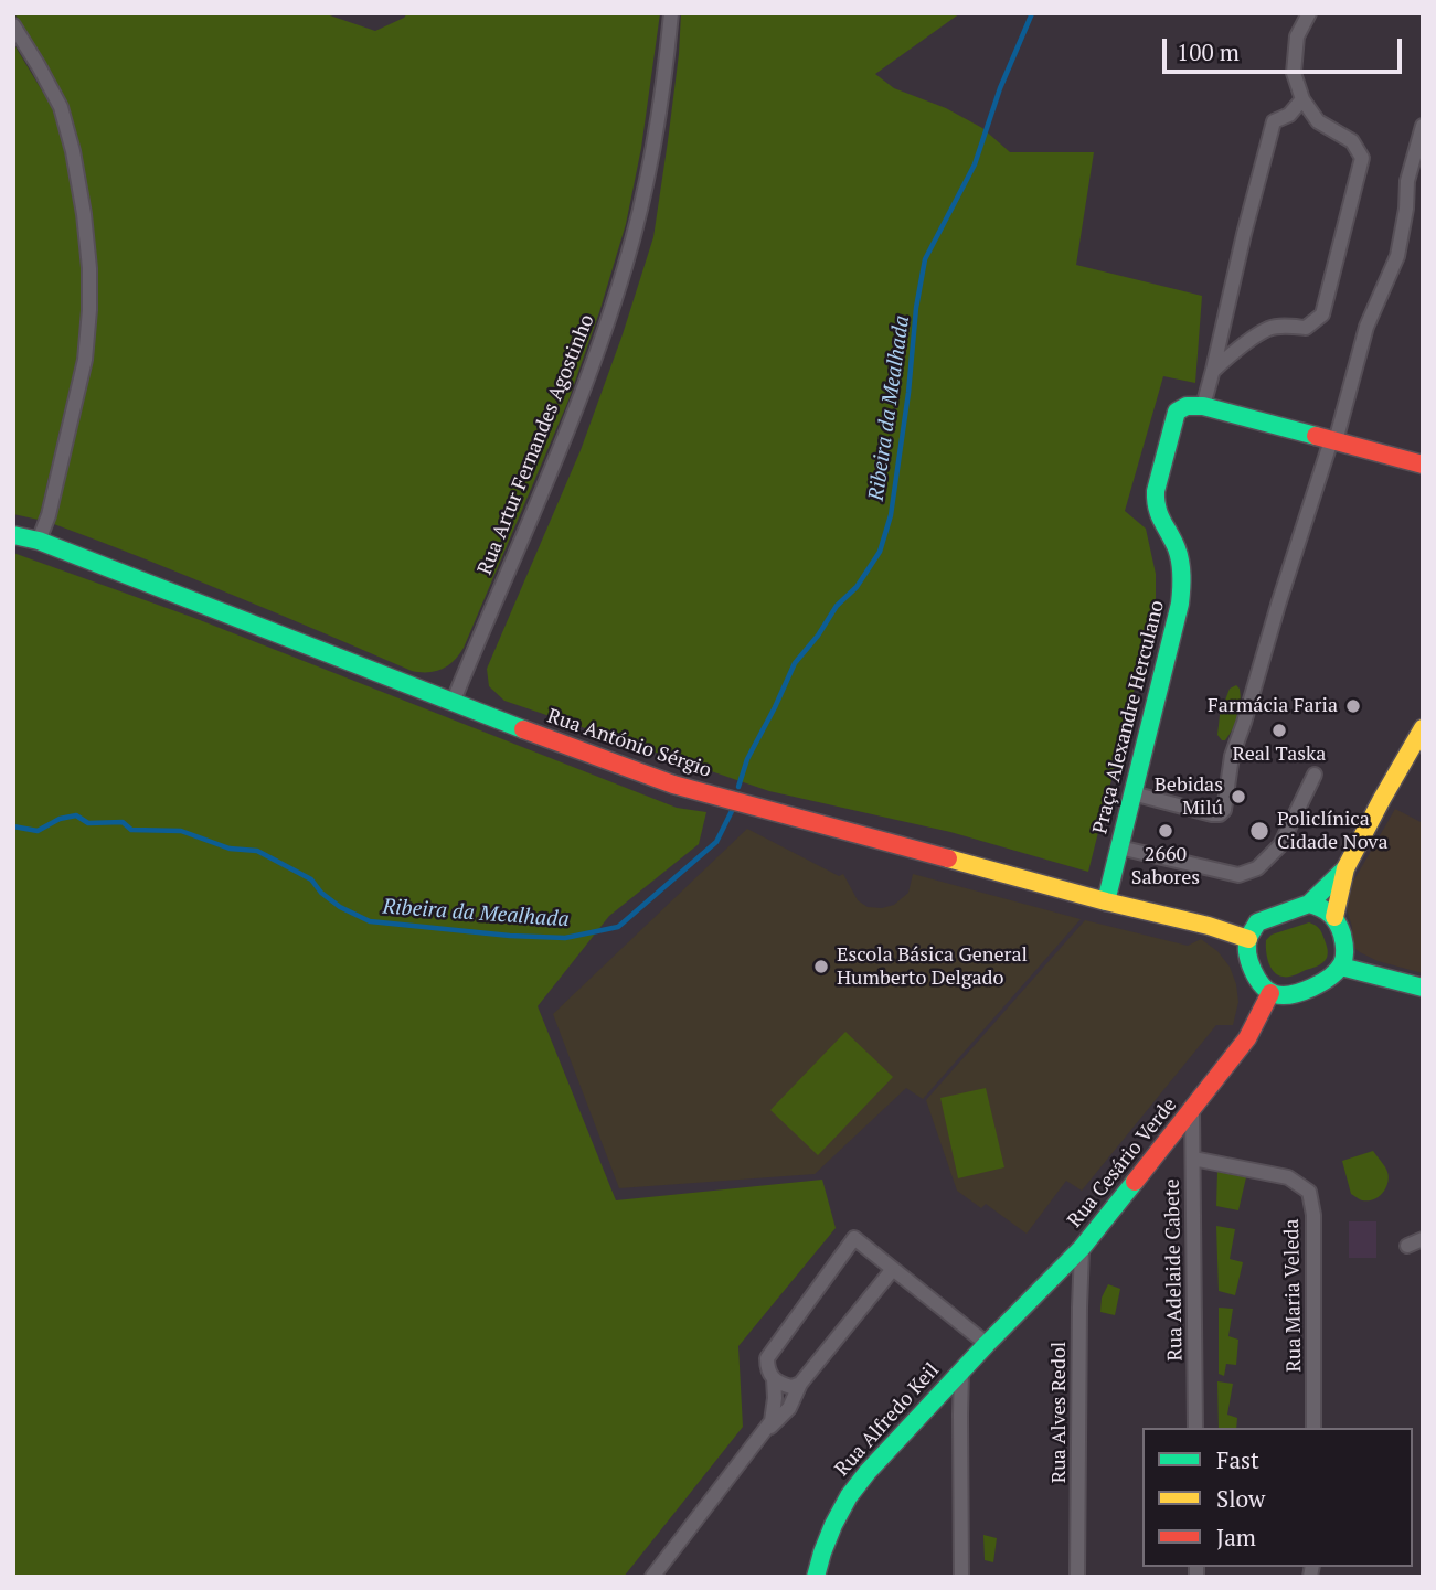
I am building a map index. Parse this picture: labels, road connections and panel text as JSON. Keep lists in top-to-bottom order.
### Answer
{
  "streets": {
    "street": [
      "Rua Artur Fernandes Agostinho",
      "Praça Alexandre Herculano",
      "Rua António Sérgio",
      "Rua Cesário Verde",
      "Rua Adelaide Cabete",
      "Rua Maria Veleda",
      "Rua Alves Redol",
      "Rua Alfredo Keil"
    ]
  },
  "crossings": [
    ["Rua Artur Fernandes Agostinho", "Rua António Sérgio"],
    ["Praça Alexandre Herculano", "Rua António Sérgio"],
    ["Rua António Sérgio", "Rua Cesário Verde"],
    ["Rua Cesário Verde", "Rua Adelaide Cabete"],
    ["Rua Cesário Verde", "Rua Alves Redol"],
    ["Rua Cesário Verde", "Rua Alfredo Keil"],
    ["Rua Adelaide Cabete", "Rua Maria Veleda"]
  ],
  "water": ["Ribeira da Mealhada"],
  "places": [
    "Farmácia Faria",
    "Real Taska",
    "Bebidas Milú",
    "2660 Sabores",
    "Policlínica Cidade Nova",
    "Escola Básica General Humberto Delgado"
  ],
  "legend": ["Fast", "Slow", "Jam"],
  "scale_bar": "100 m"
}
